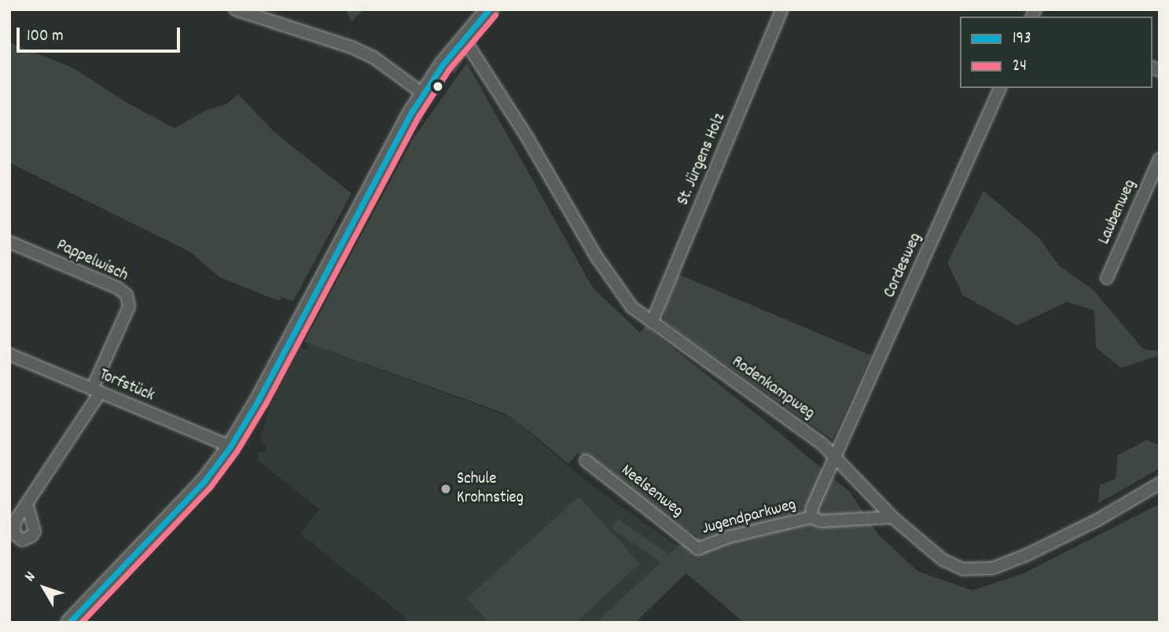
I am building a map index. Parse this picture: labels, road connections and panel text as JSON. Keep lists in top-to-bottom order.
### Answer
{
  "streets": {
    "street": [
      "St. Jürgens Holz",
      "Laubenweg",
      "Pappelwisch",
      "Cordesweg",
      "Torfstück",
      "Rodenkampweg",
      "Neelsenweg",
      "Jugendparkweg"
    ]
  },
  "crossings": [
    ["St. Jürgens Holz", "Rodenkampweg"],
    ["Pappelwisch", "Torfstück"],
    ["Cordesweg", "Rodenkampweg"],
    ["Cordesweg", "Jugendparkweg"],
    ["Rodenkampweg", "Jugendparkweg"],
    ["Neelsenweg", "Jugendparkweg"]
  ],
  "places": ["Schule Krohnstieg"],
  "lines": ["transit line 193", "transit line 24"],
  "legend": ["193", "24"],
  "scale_bar": "100 m",
  "north": "top left"
}
